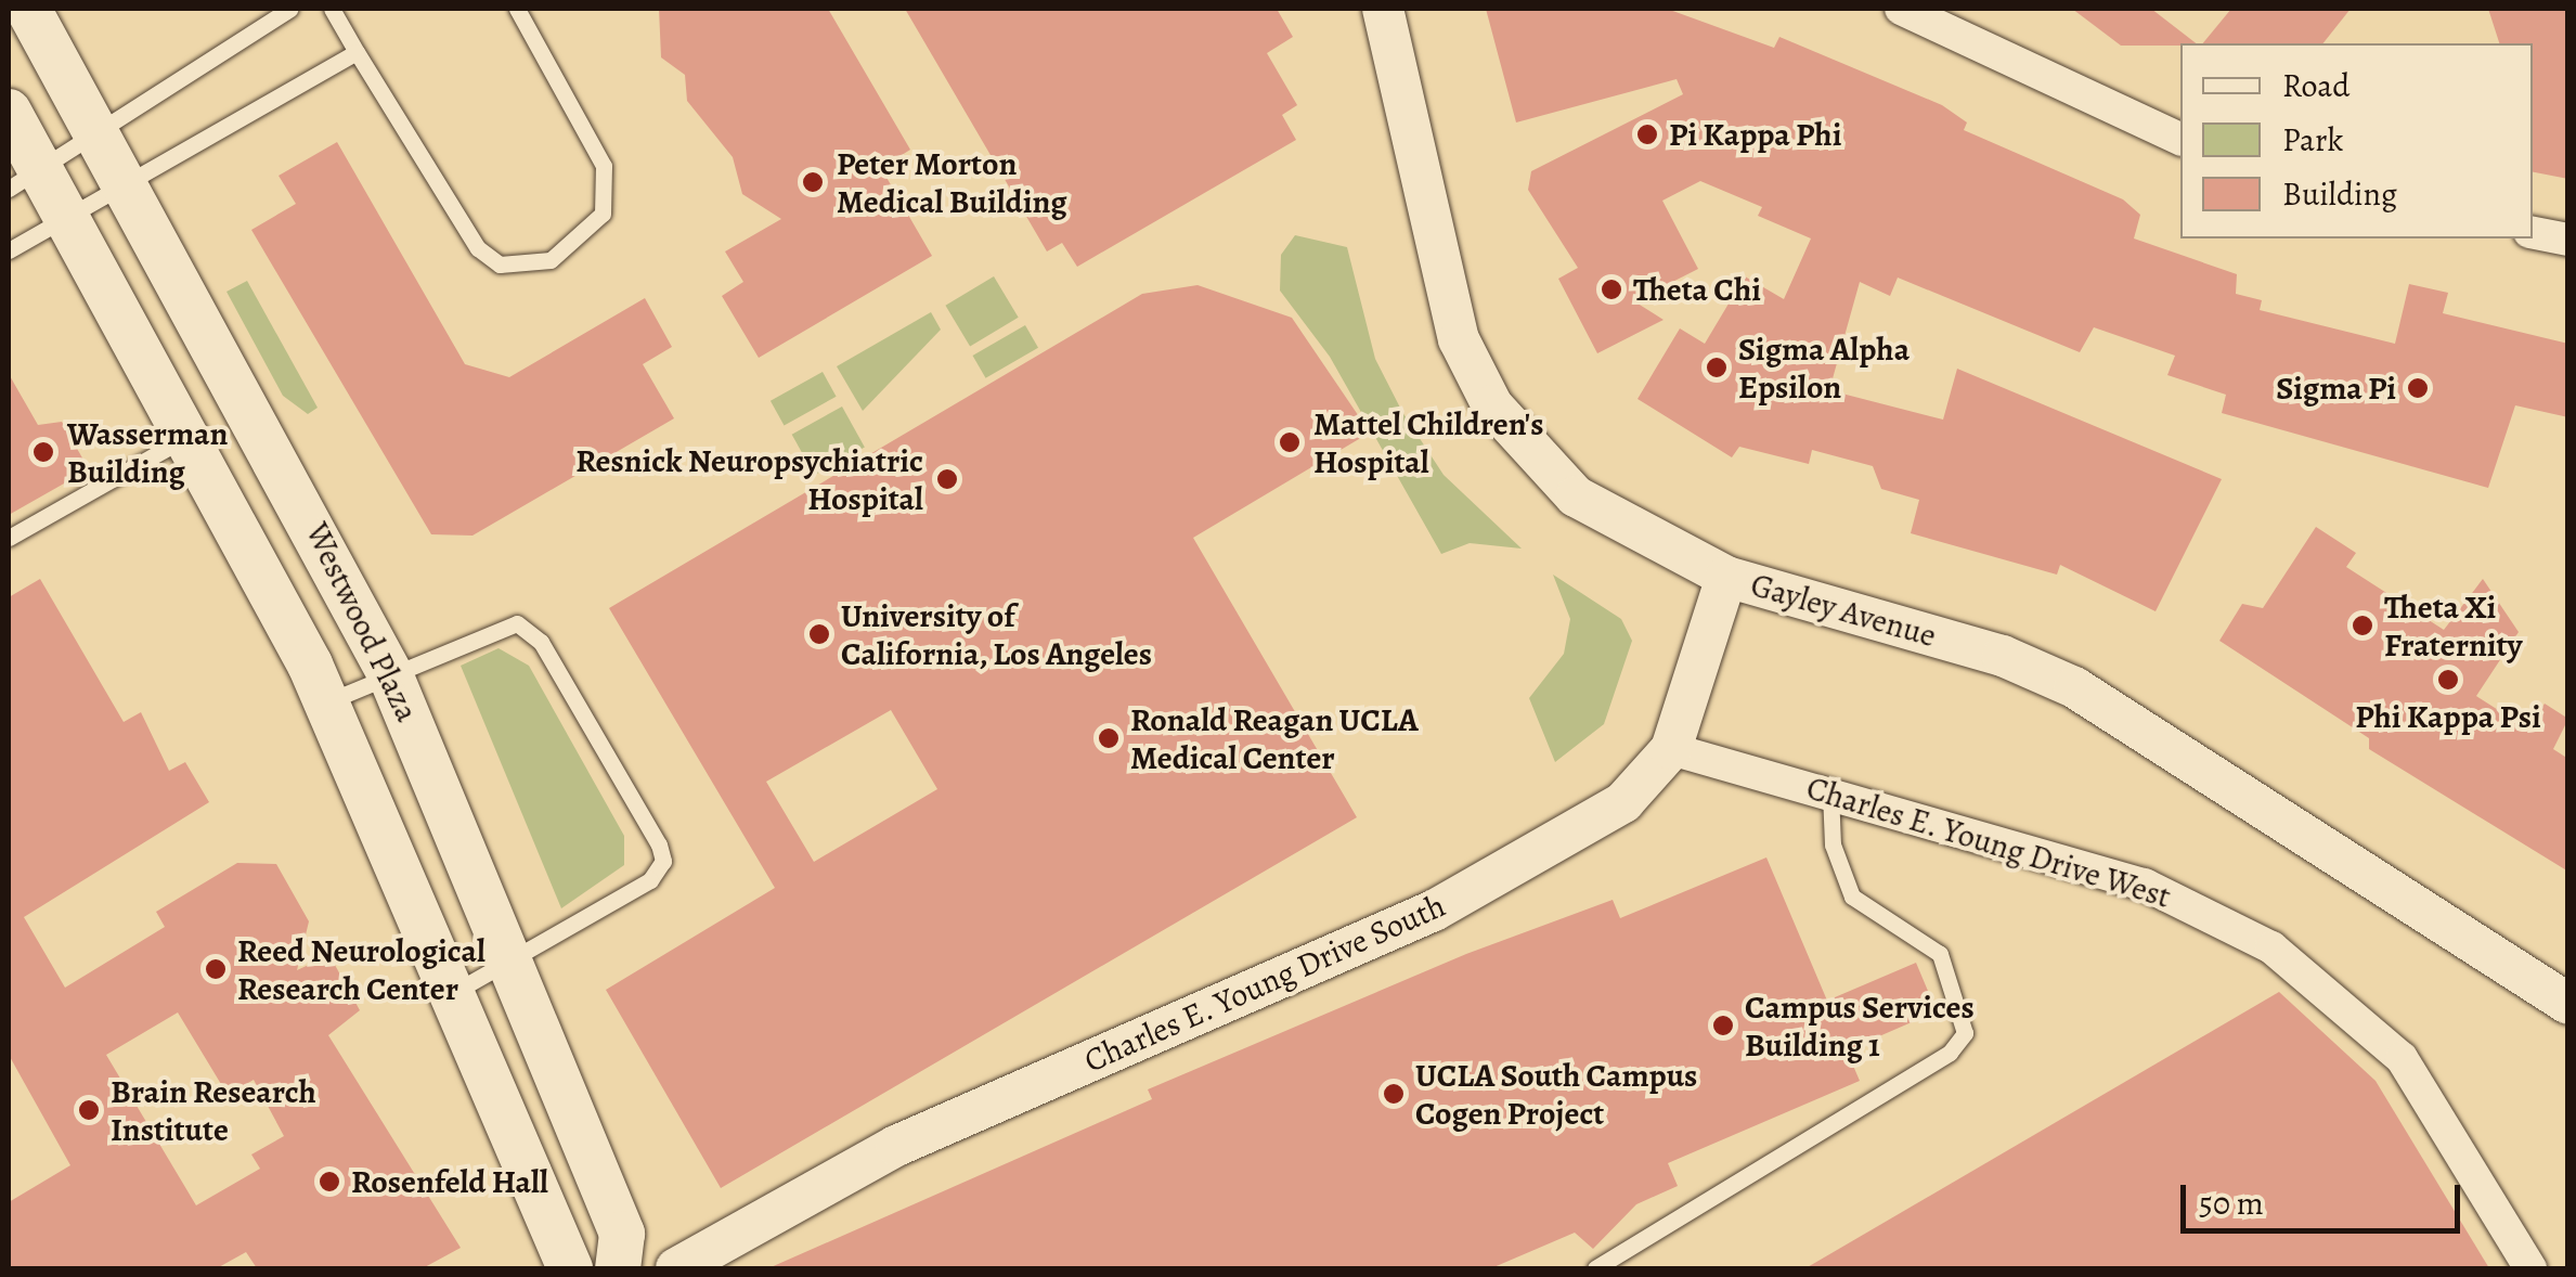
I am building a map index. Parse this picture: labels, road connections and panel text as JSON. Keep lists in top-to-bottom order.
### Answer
{
  "streets": {
    "main road": ["Westwood Plaza"],
    "street": ["Gayley Avenue", "Charles E. Young Drive West", "Charles E. Young Drive South"]
  },
  "crossings": [
    ["Gayley Avenue", "Charles E. Young Drive South"],
    ["Charles E. Young Drive West", "Charles E. Young Drive South"]
  ],
  "places": [
    "Pi Kappa Phi",
    "Peter Morton Medical Building",
    "Theta Chi",
    "Sigma Alpha Epsilon",
    "Sigma Pi",
    "Mattel Children's Hospital",
    "Wasserman Building",
    "Resnick Neuropsychiatric Hospital",
    "Theta Xi Fraternity",
    "University of California, Los Angeles",
    "Phi Kappa Psi",
    "Ronald Reagan UCLA Medical Center",
    "Reed Neurological Research Center",
    "Campus Services Building 1",
    "UCLA South Campus Cogen Project",
    "Brain Research Institute",
    "Rosenfeld Hall"
  ],
  "legend": ["Road", "Park", "Building"],
  "scale_bar": "50 m"
}
